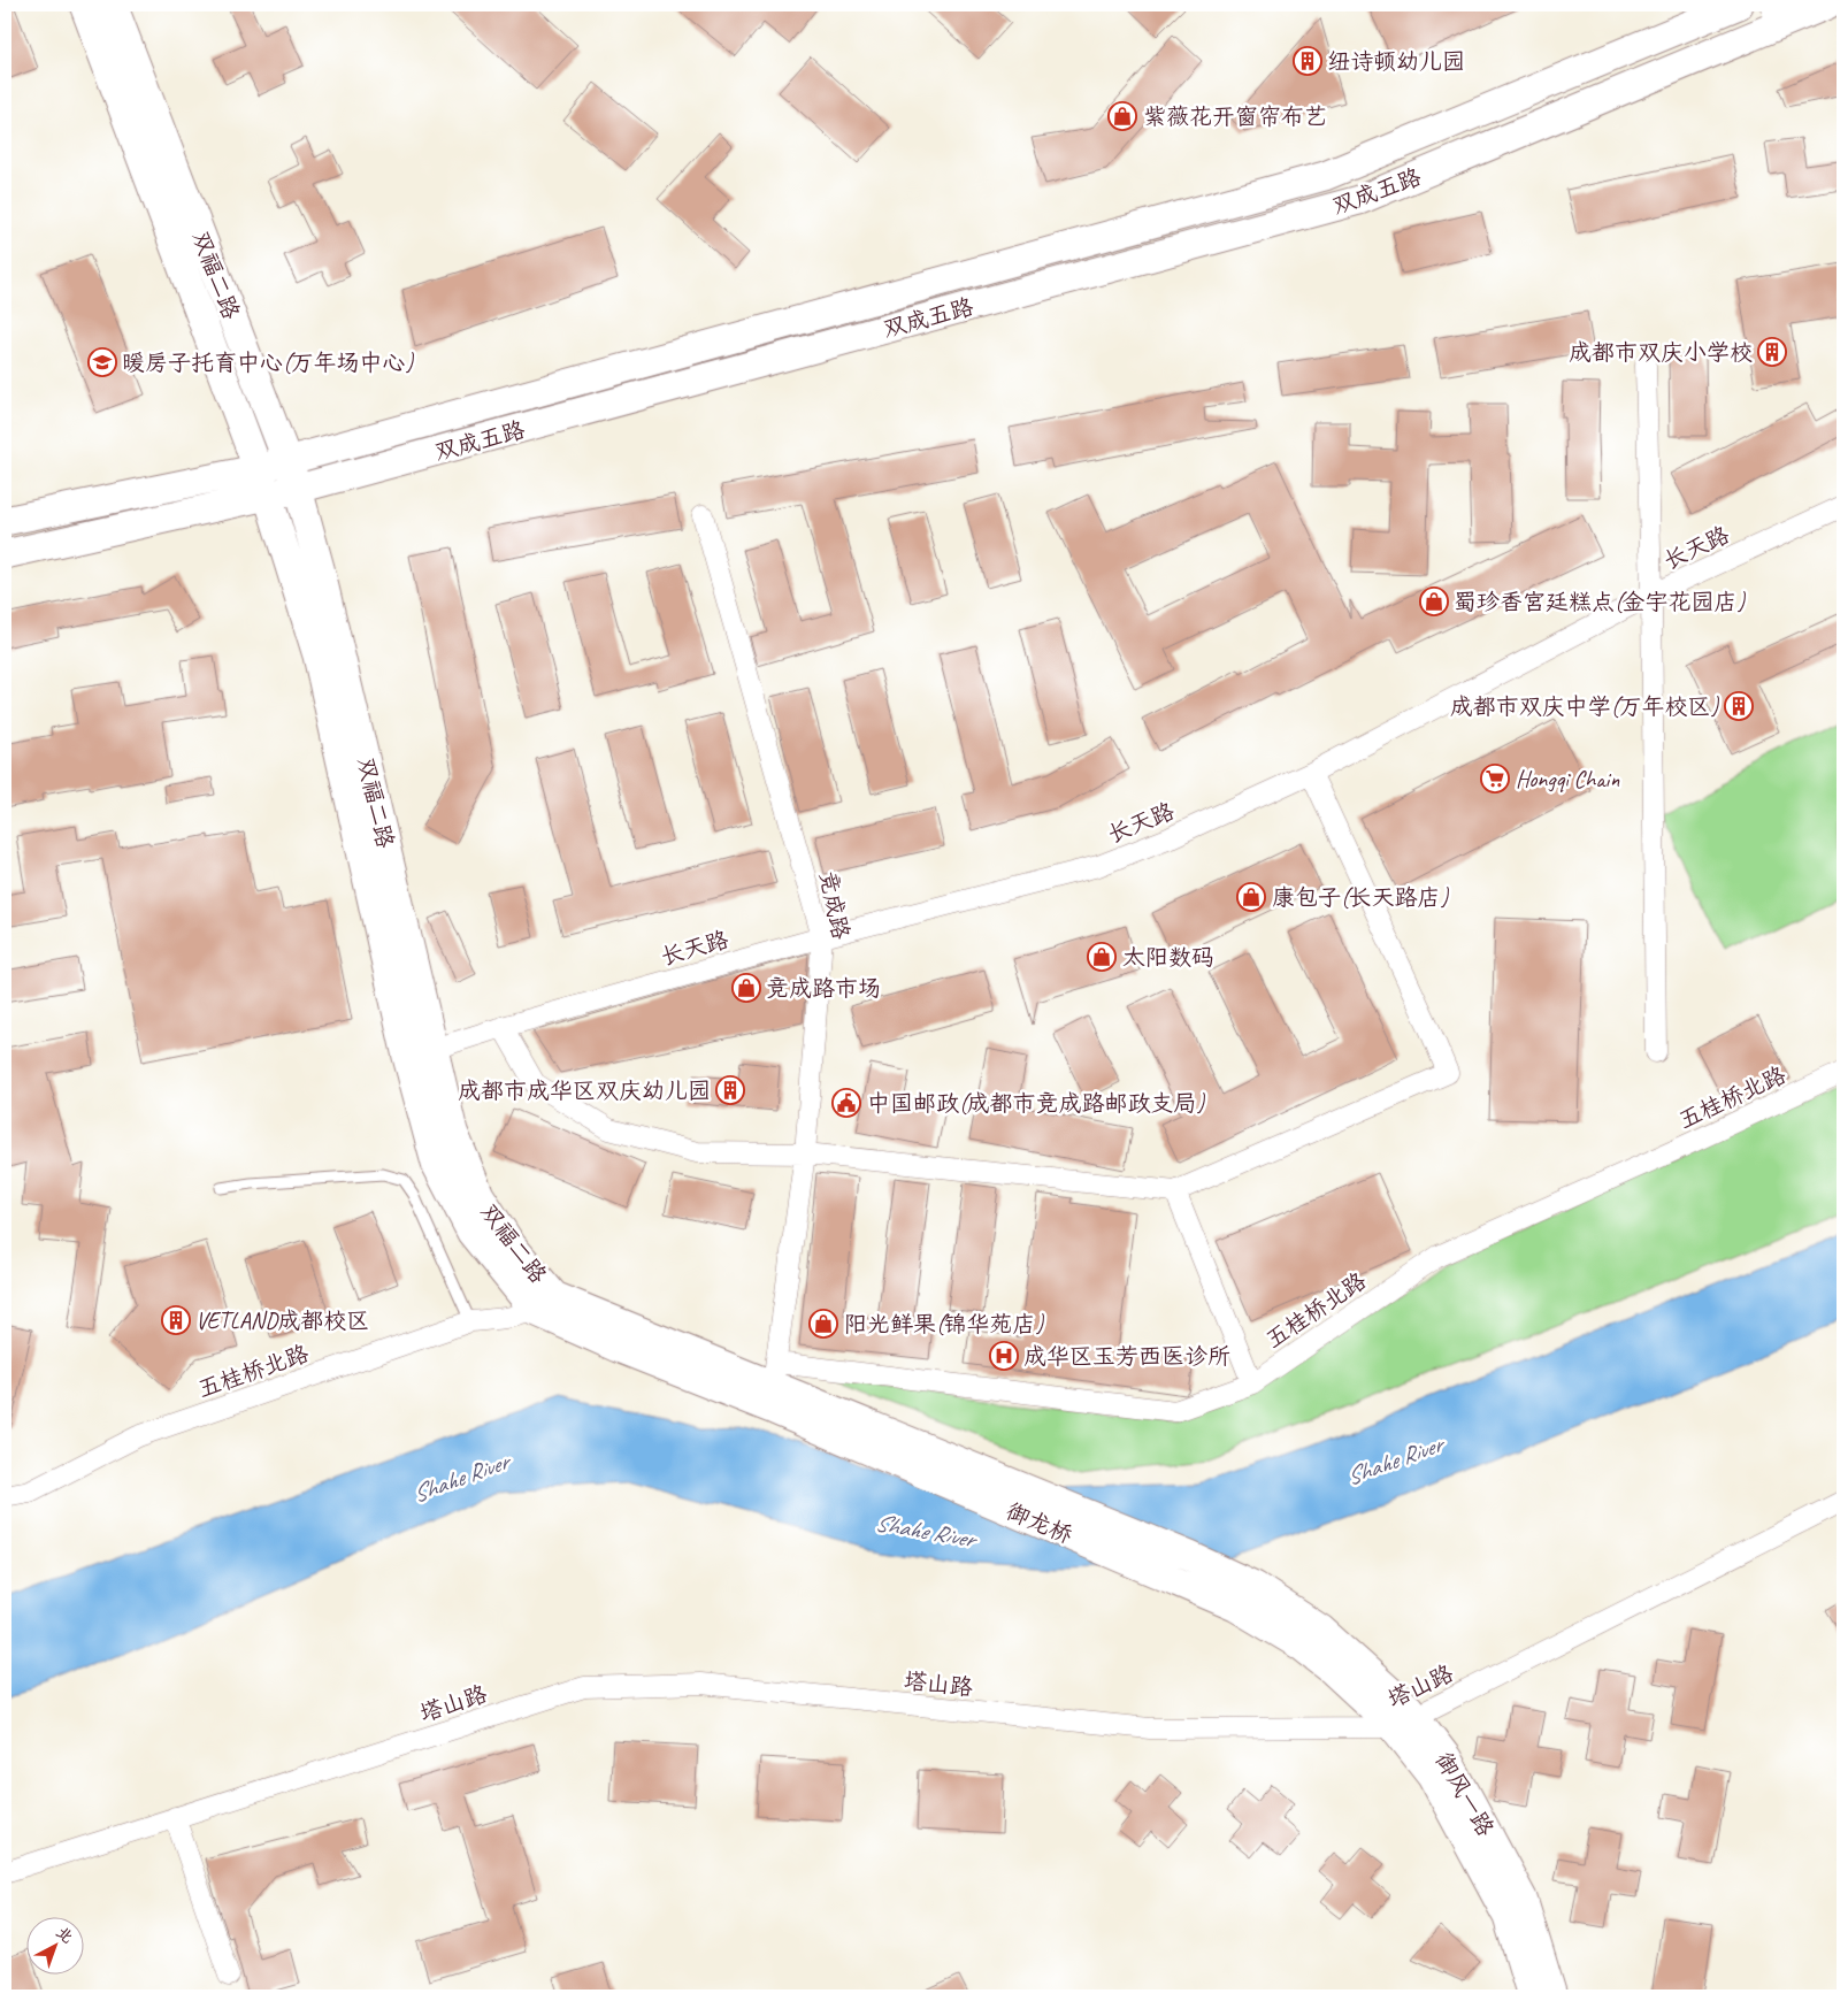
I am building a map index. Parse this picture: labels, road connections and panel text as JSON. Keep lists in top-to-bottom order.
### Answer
{
  "streets": {
    "main road": [
      "双成五路",
      "双福二路",
      "御龙桥",
      "御风一路"
    ],
    "street": [
      "长天路",
      "竞成路",
      "五桂桥北路",
      "塔山路"
    ]
  },
  "crossings": [
    ["双成五路", "双福二路"],
    ["双福二路", "长天路"],
    ["双福二路", "竞成路"],
    ["双福二路", "五桂桥北路"],
    ["双福二路", "御龙桥"],
    ["长天路", "竞成路"],
    ["竞成路", "五桂桥北路"],
    ["竞成路", "御龙桥"],
    ["五桂桥北路", "御龙桥"],
    ["御龙桥", "御风一路"],
    ["塔山路", "御风一路"]
  ],
  "water": ["Shahe River"],
  "places": {
    "building": [
      "纽诗顿幼儿园",
      "成都市双庆小学校",
      "成都市双庆中学(万年校区)",
      "成都市成华区双庆幼儿园",
      "VETLAND成都校区"
    ],
    "shop": [
      "紫薇花开窗帘布艺",
      "蜀珍香宫廷糕点(金宇花园店)",
      "康包子(长天路店)",
      "太阳数码",
      "竞成路市场",
      "阳光鲜果(锦华苑店)"
    ],
    "school or university": ["暖房子托育中心(万年场中心)"],
    "supermarket": ["Hongqi Chain"],
    "public building": ["中国邮政(成都市竞成路邮政支局)"],
    "hospital": ["成华区玉芳西医诊所"]
  },
  "north": "top right"
}
